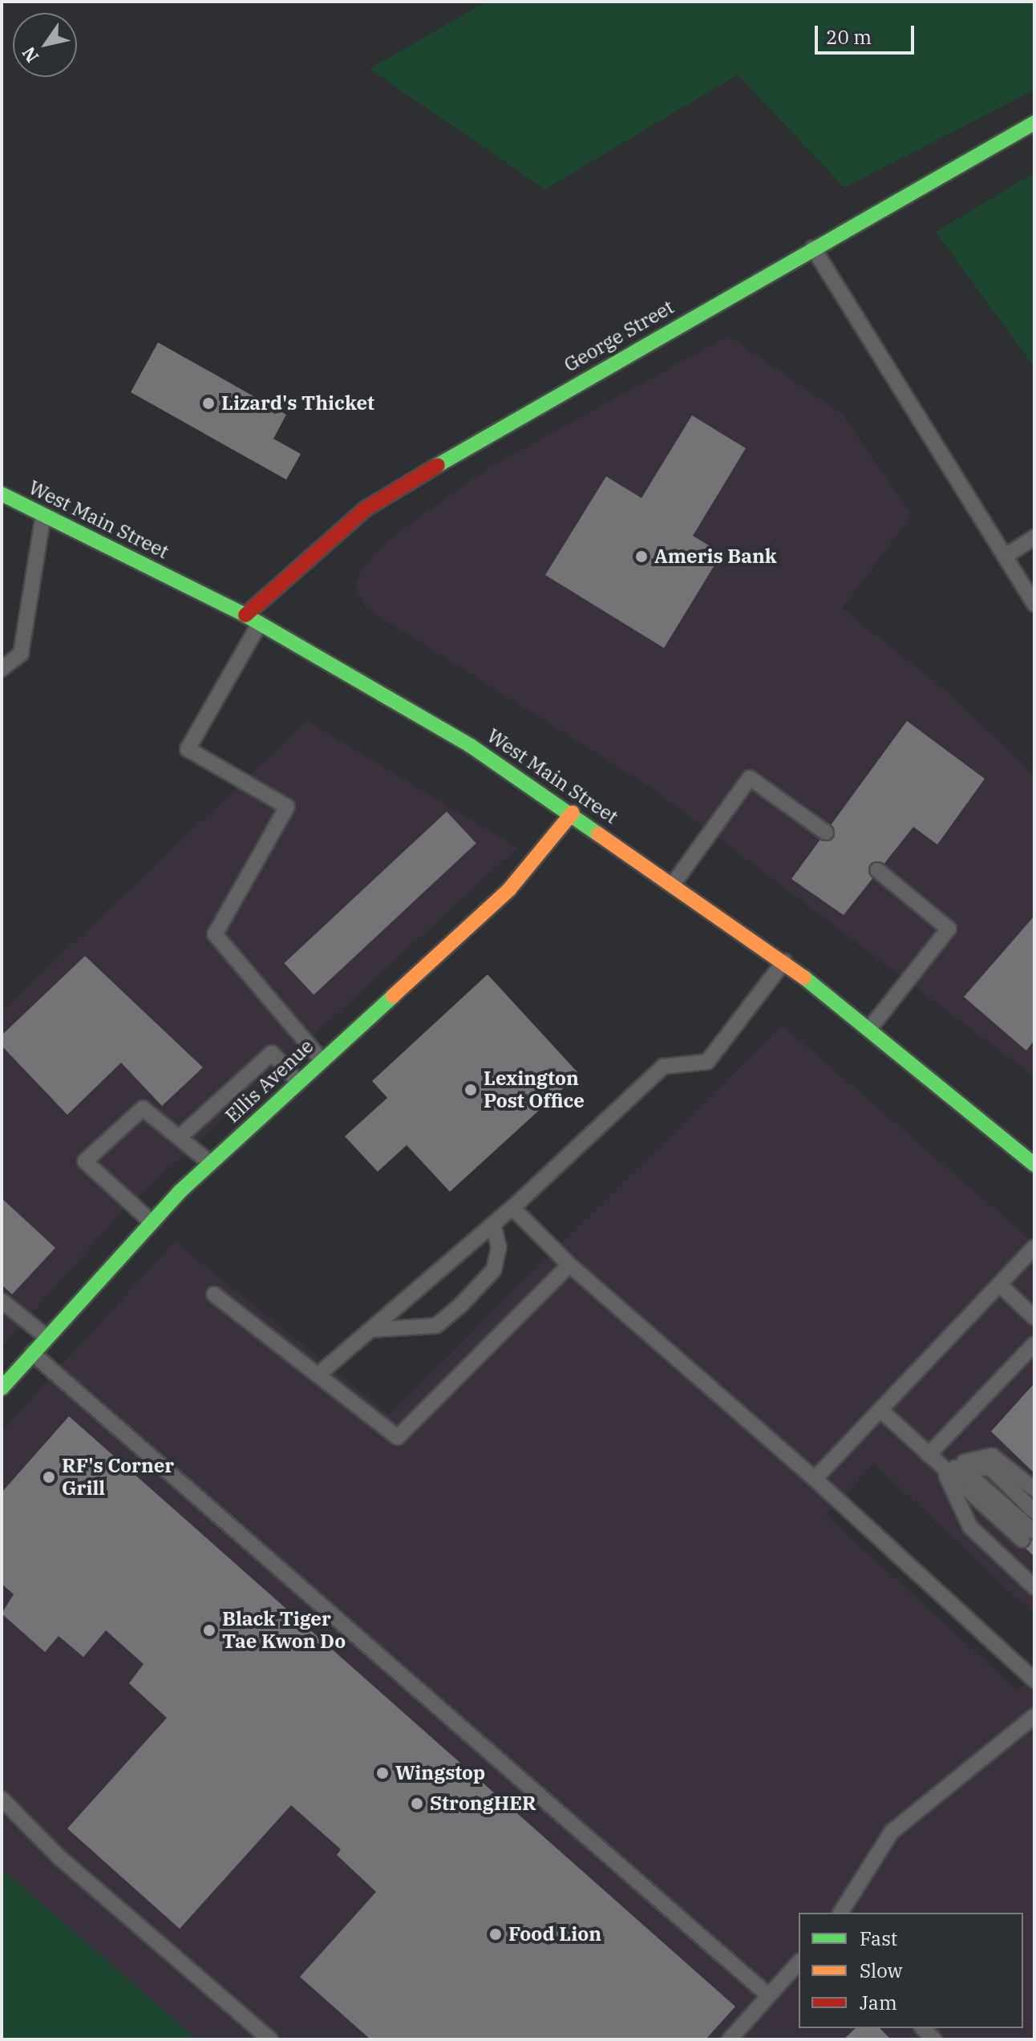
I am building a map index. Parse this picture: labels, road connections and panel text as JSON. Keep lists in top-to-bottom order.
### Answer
{
  "streets": {
    "street": ["George Street", "West Main Street", "Ellis Avenue"]
  },
  "crossings": [
    ["George Street", "West Main Street"],
    ["West Main Street", "Ellis Avenue"]
  ],
  "places": [
    "Lizard's Thicket",
    "Ameris Bank",
    "Lexington Post Office",
    "RF's Corner Grill",
    "Black Tiger Tae Kwon Do",
    "Wingstop",
    "StrongHER",
    "Food Lion"
  ],
  "legend": ["Fast", "Slow", "Jam"],
  "scale_bar": "20 m",
  "north": "bottom left"
}
